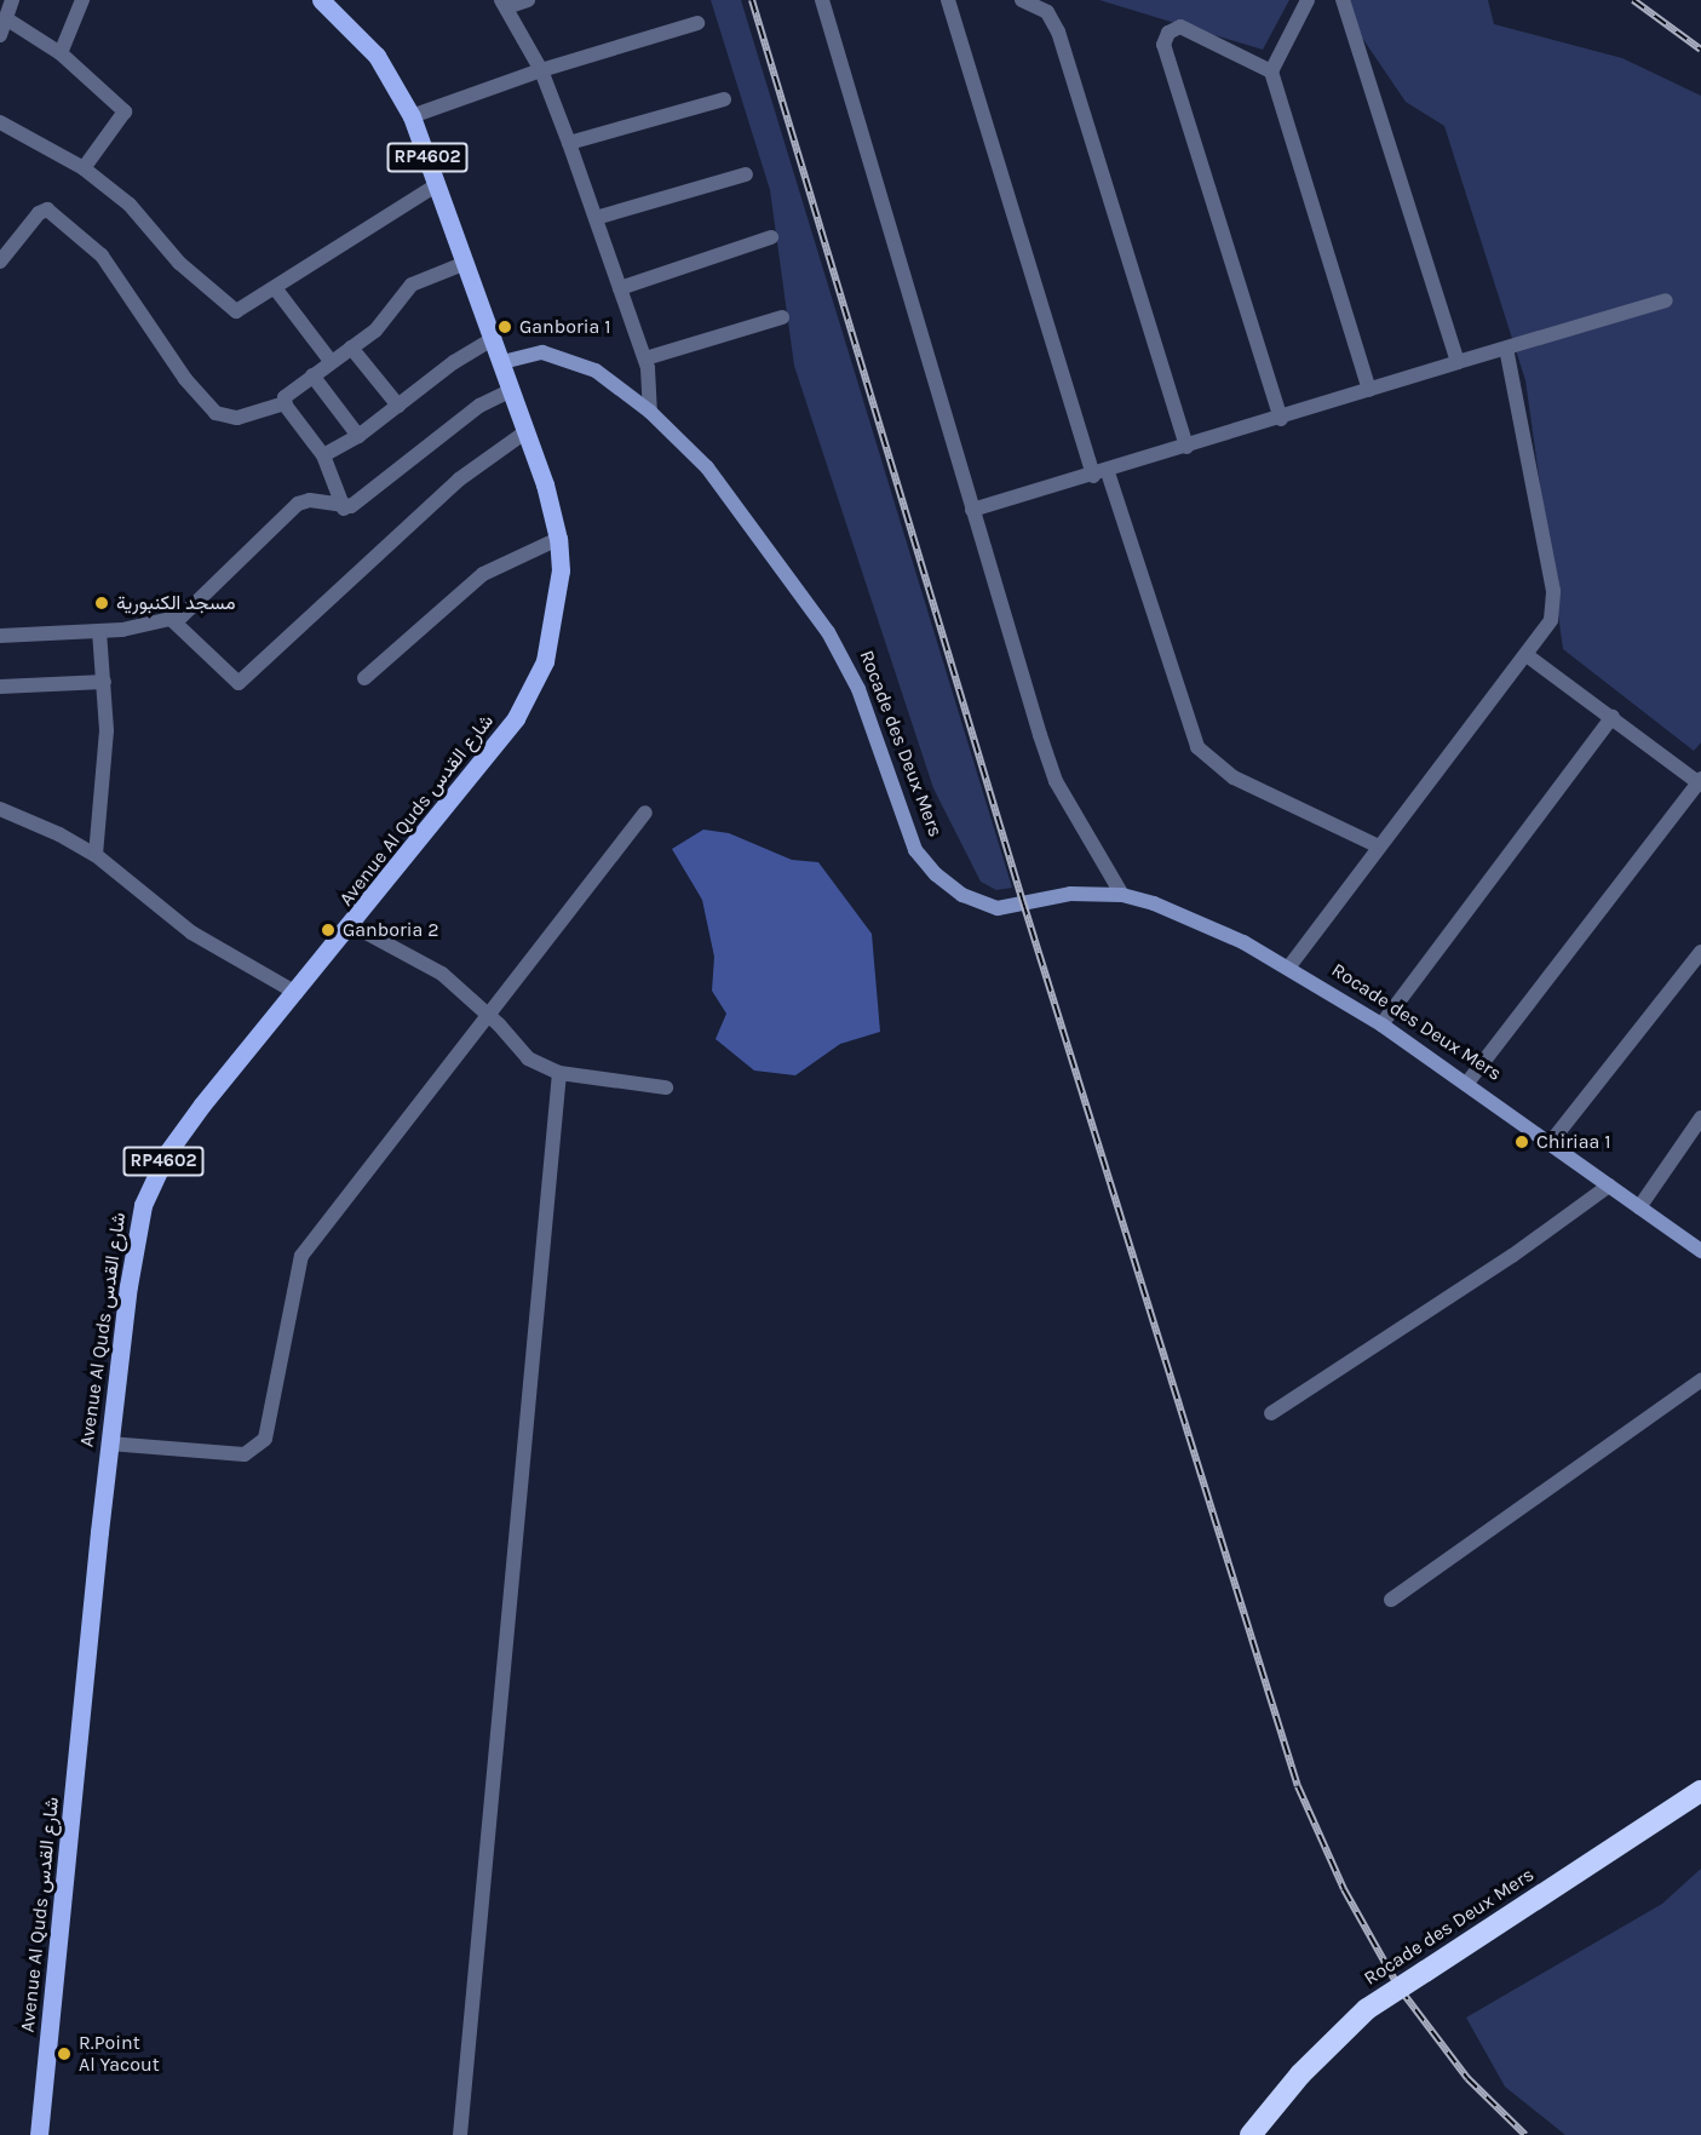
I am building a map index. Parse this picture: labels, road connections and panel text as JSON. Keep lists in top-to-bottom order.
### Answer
{
  "streets": {
    "highway": ["Rocade des Deux Mers"],
    "main road": ["RP4602", "Avenue Al Quds شارع القدس"]
  },
  "crossings": [
    ["Rocade des Deux Mers", "Avenue Al Quds شارع القدس"]
  ],
  "places": [
    "Ganboria 1",
    "مسجد الكنبورية",
    "Ganboria 2",
    "Chiriaa 1",
    "R.Point Al Yacout"
  ]
}
